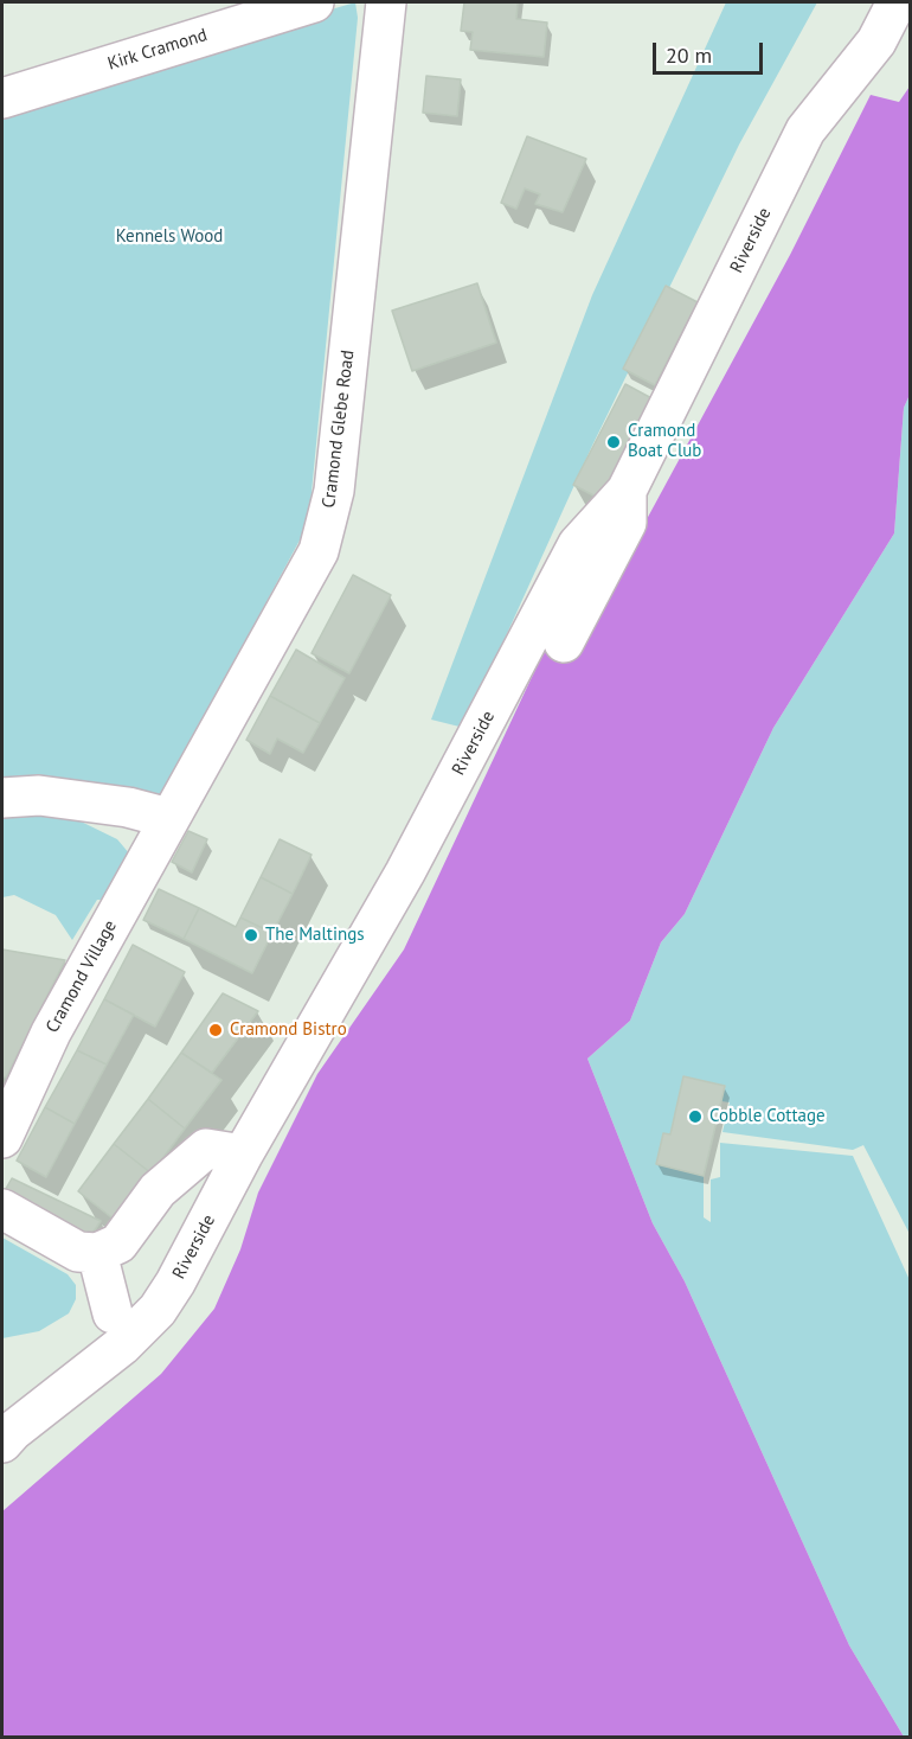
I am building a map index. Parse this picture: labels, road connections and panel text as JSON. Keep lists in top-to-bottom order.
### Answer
{
  "streets": {
    "street": [
      "Kirk Cramond",
      "Riverside",
      "Cramond Glebe Road",
      "Cramond Village"
    ]
  },
  "crossings": [
    ["Cramond Glebe Road", "Cramond Village"]
  ],
  "parks": ["Kennels Wood"],
  "places": [
    "Cramond Boat Club",
    "The Maltings",
    "Cramond Bistro",
    "Cobble Cottage"
  ],
  "scale_bar": "20 m"
}
